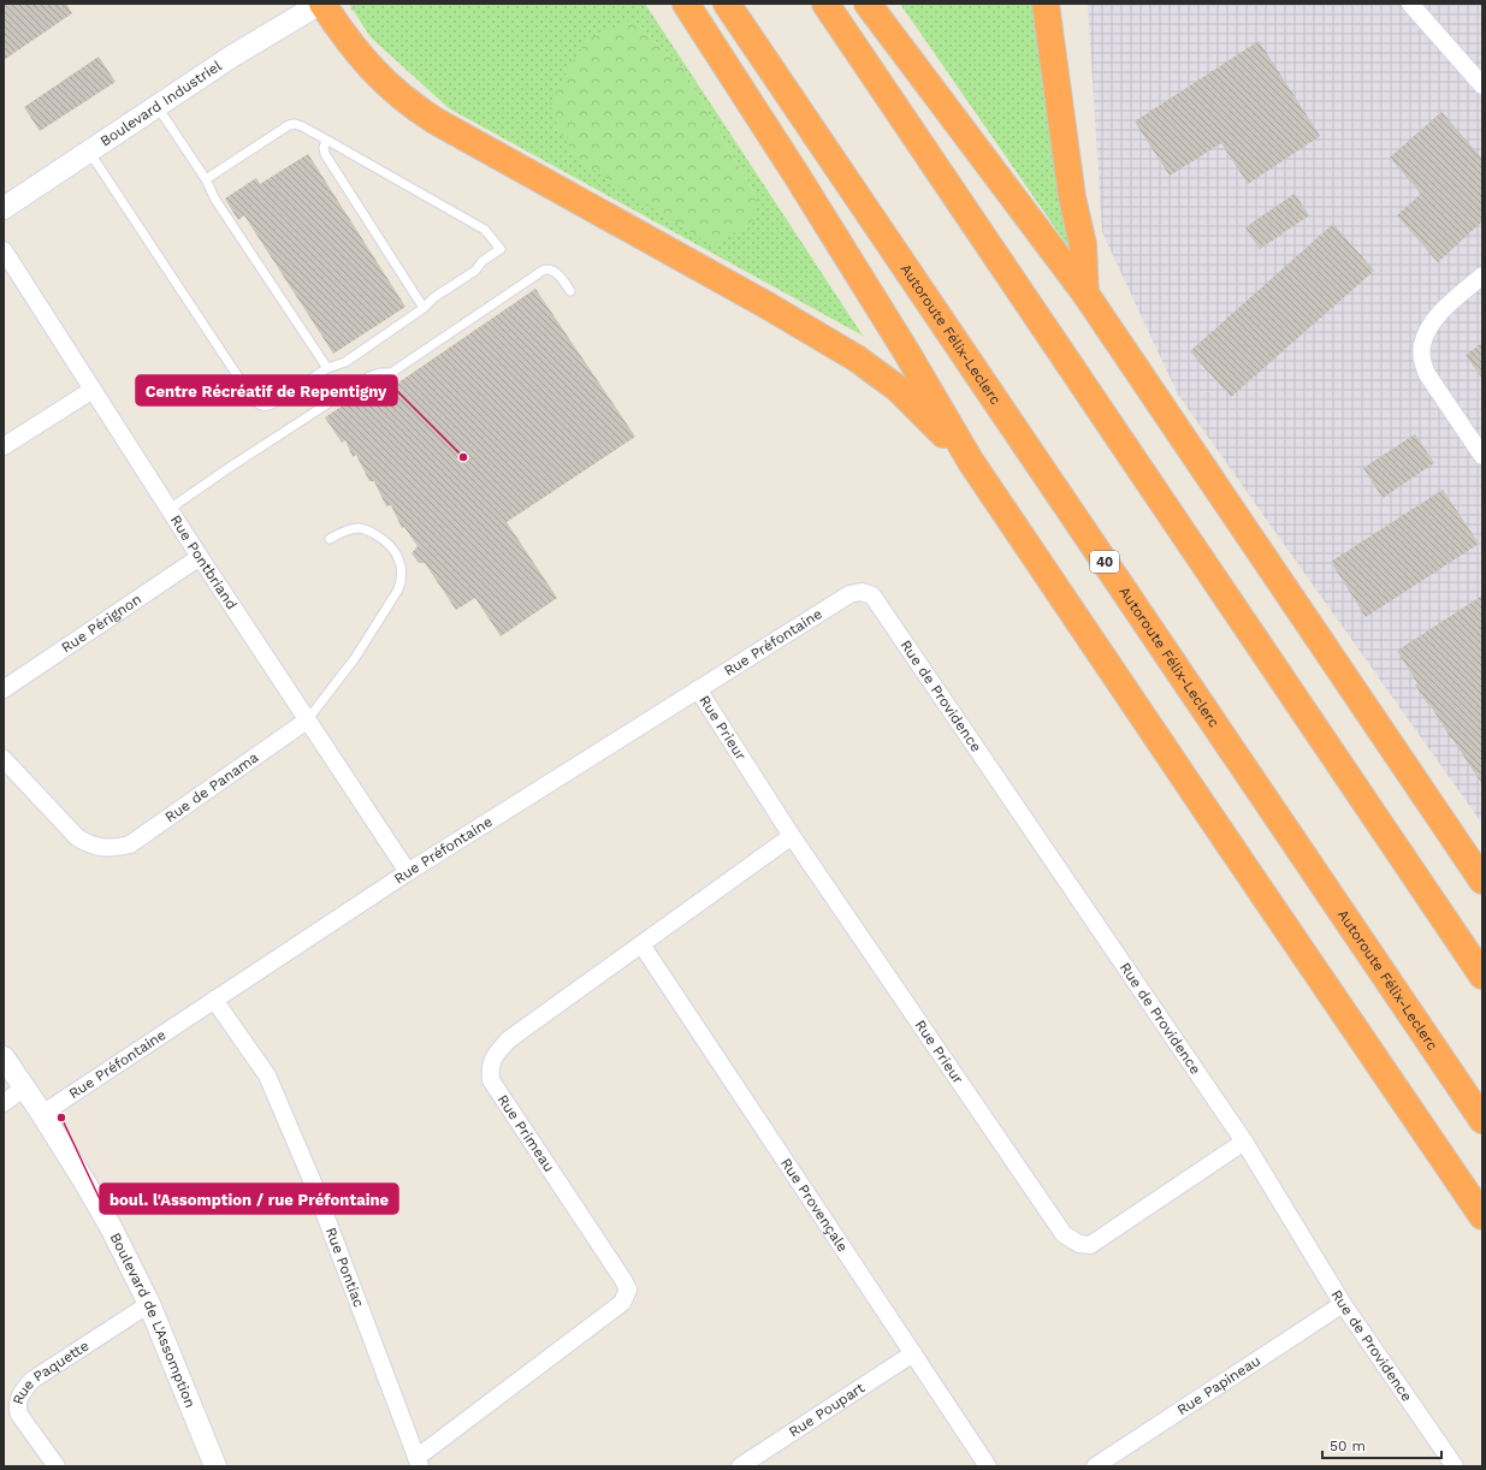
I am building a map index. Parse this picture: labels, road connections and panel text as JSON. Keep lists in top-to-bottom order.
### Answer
{
  "streets": {
    "highway": ["Autoroute Félix-Leclerc", "40"],
    "street": [
      "Boulevard Industriel",
      "Rue Pontbriand",
      "Rue Pérignon",
      "Rue Préfontaine",
      "Rue de Providence",
      "Rue Prieur",
      "Rue de Panama",
      "Rue Primeau",
      "Rue Provençale",
      "Rue Pontiac",
      "Boulevard de L'Assomption",
      "Rue Paquette",
      "Rue Papineau",
      "Rue Poupart"
    ]
  },
  "crossings": [
    ["Rue Pontbriand", "Rue Pérignon"],
    ["Rue Pontbriand", "Rue Préfontaine"],
    ["Rue Pontbriand", "Rue de Panama"],
    ["Rue Préfontaine", "Rue de Providence"],
    ["Rue Préfontaine", "Rue Prieur"],
    ["Rue Préfontaine", "Rue Pontiac"],
    ["Rue Préfontaine", "Boulevard de L'Assomption"],
    ["Rue de Providence", "Rue Prieur"],
    ["Rue de Providence", "Rue Papineau"],
    ["Rue Prieur", "Rue Primeau"],
    ["Rue Primeau", "Rue Provençale"],
    ["Rue Primeau", "Rue Pontiac"],
    ["Rue Provençale", "Rue Poupart"],
    ["Boulevard de L'Assomption", "Rue Paquette"]
  ],
  "places": ["Centre Récréatif de Repentigny", "boul. l'Assomption / rue Préfontaine"],
  "scale_bar": "50 m"
}
